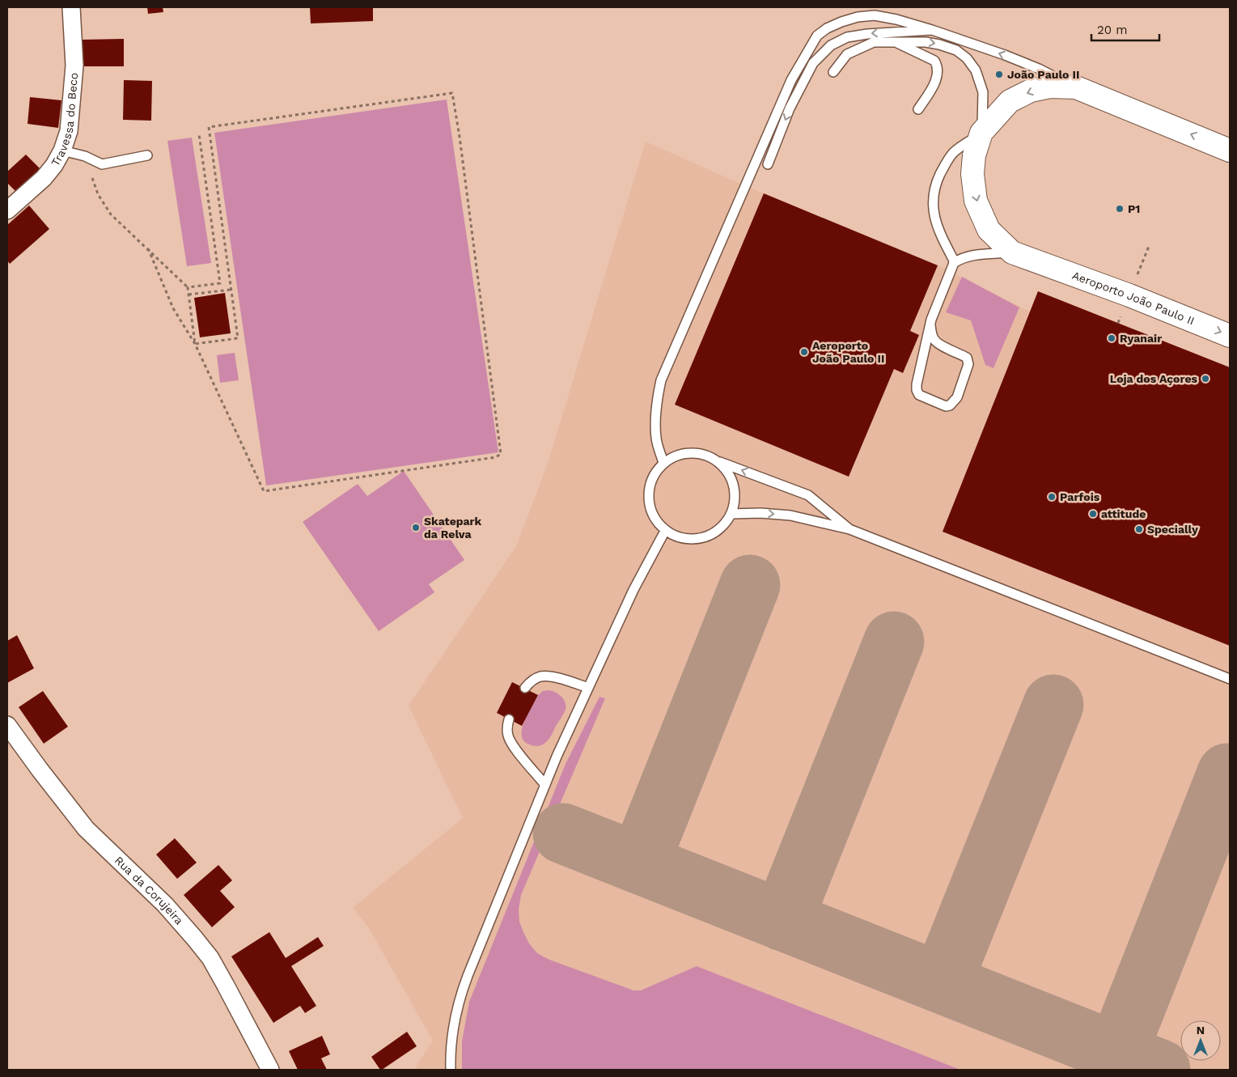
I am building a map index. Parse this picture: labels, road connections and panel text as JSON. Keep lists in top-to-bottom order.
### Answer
{
  "streets": {
    "main road": ["Aeroporto João Paulo II"],
    "street": ["Travessa do Beco", "Rua da Corujeira"]
  },
  "places": [
    "João Paulo II",
    "P1",
    "Ryanair",
    "Aeroporto João Paulo II",
    "Loja dos Açores",
    "Parfois",
    "attitude",
    "Skatepark da Relva",
    "Specially"
  ],
  "scale_bar": "20 m",
  "north": "top"
}
